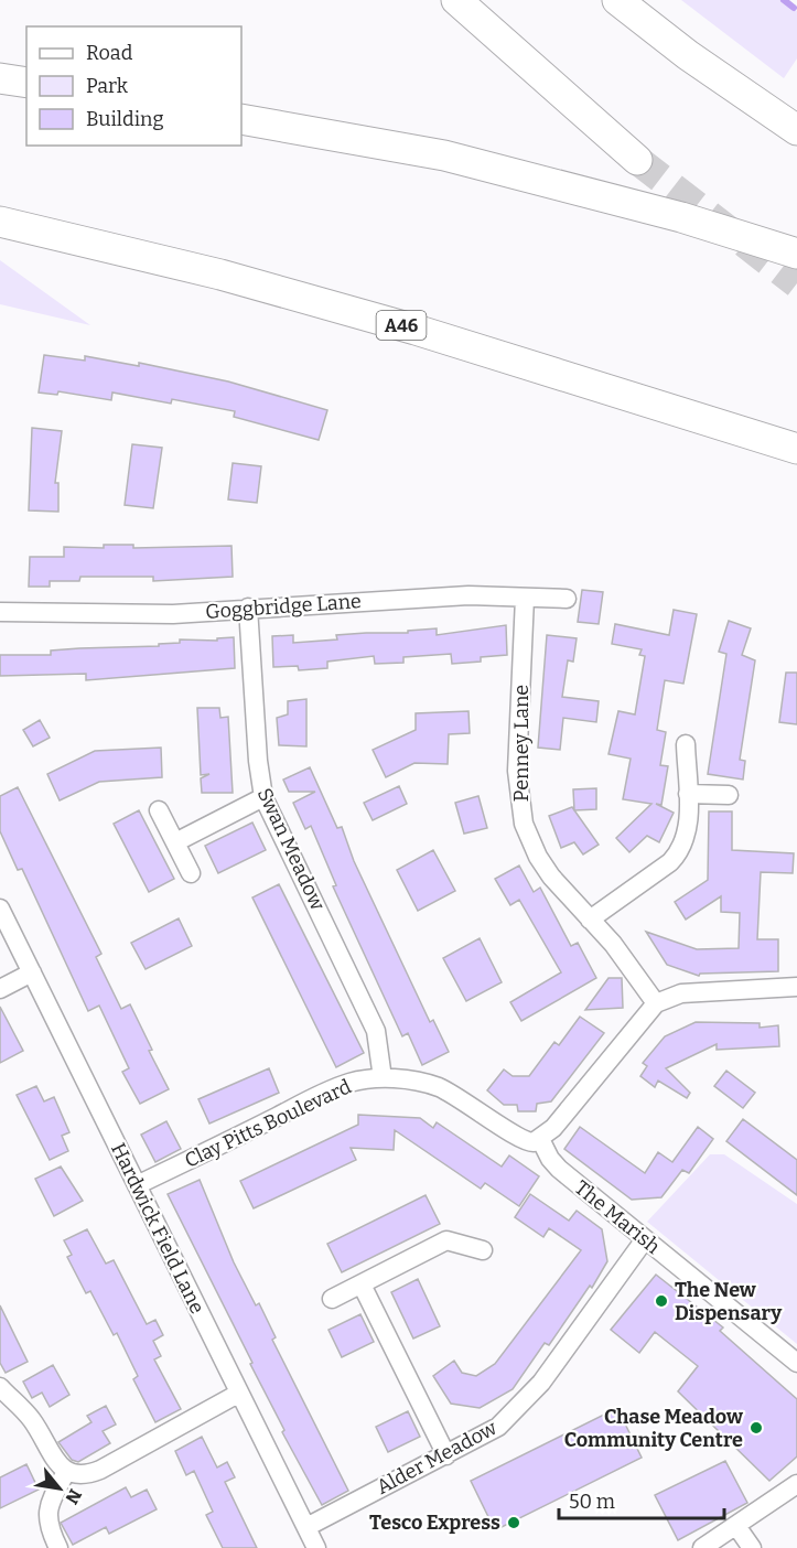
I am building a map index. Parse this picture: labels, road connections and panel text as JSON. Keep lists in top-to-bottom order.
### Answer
{
  "streets": {
    "highway": ["A46"],
    "street": [
      "Goggbridge Lane",
      "Penney Lane",
      "Swan Meadow",
      "Clay Pitts Boulevard",
      "The Marish",
      "Hardwick Field Lane",
      "Alder Meadow"
    ]
  },
  "crossings": [
    ["Goggbridge Lane", "Penney Lane"],
    ["Goggbridge Lane", "Swan Meadow"],
    ["Swan Meadow", "Clay Pitts Boulevard"],
    ["Clay Pitts Boulevard", "The Marish"],
    ["Clay Pitts Boulevard", "Hardwick Field Lane"],
    ["The Marish", "Alder Meadow"],
    ["Hardwick Field Lane", "Alder Meadow"]
  ],
  "places": ["The New Dispensary", "Chase Meadow Community Centre", "Tesco Express"],
  "legend": ["Road", "Park", "Building"],
  "scale_bar": "50 m",
  "north": "bottom right"
}
